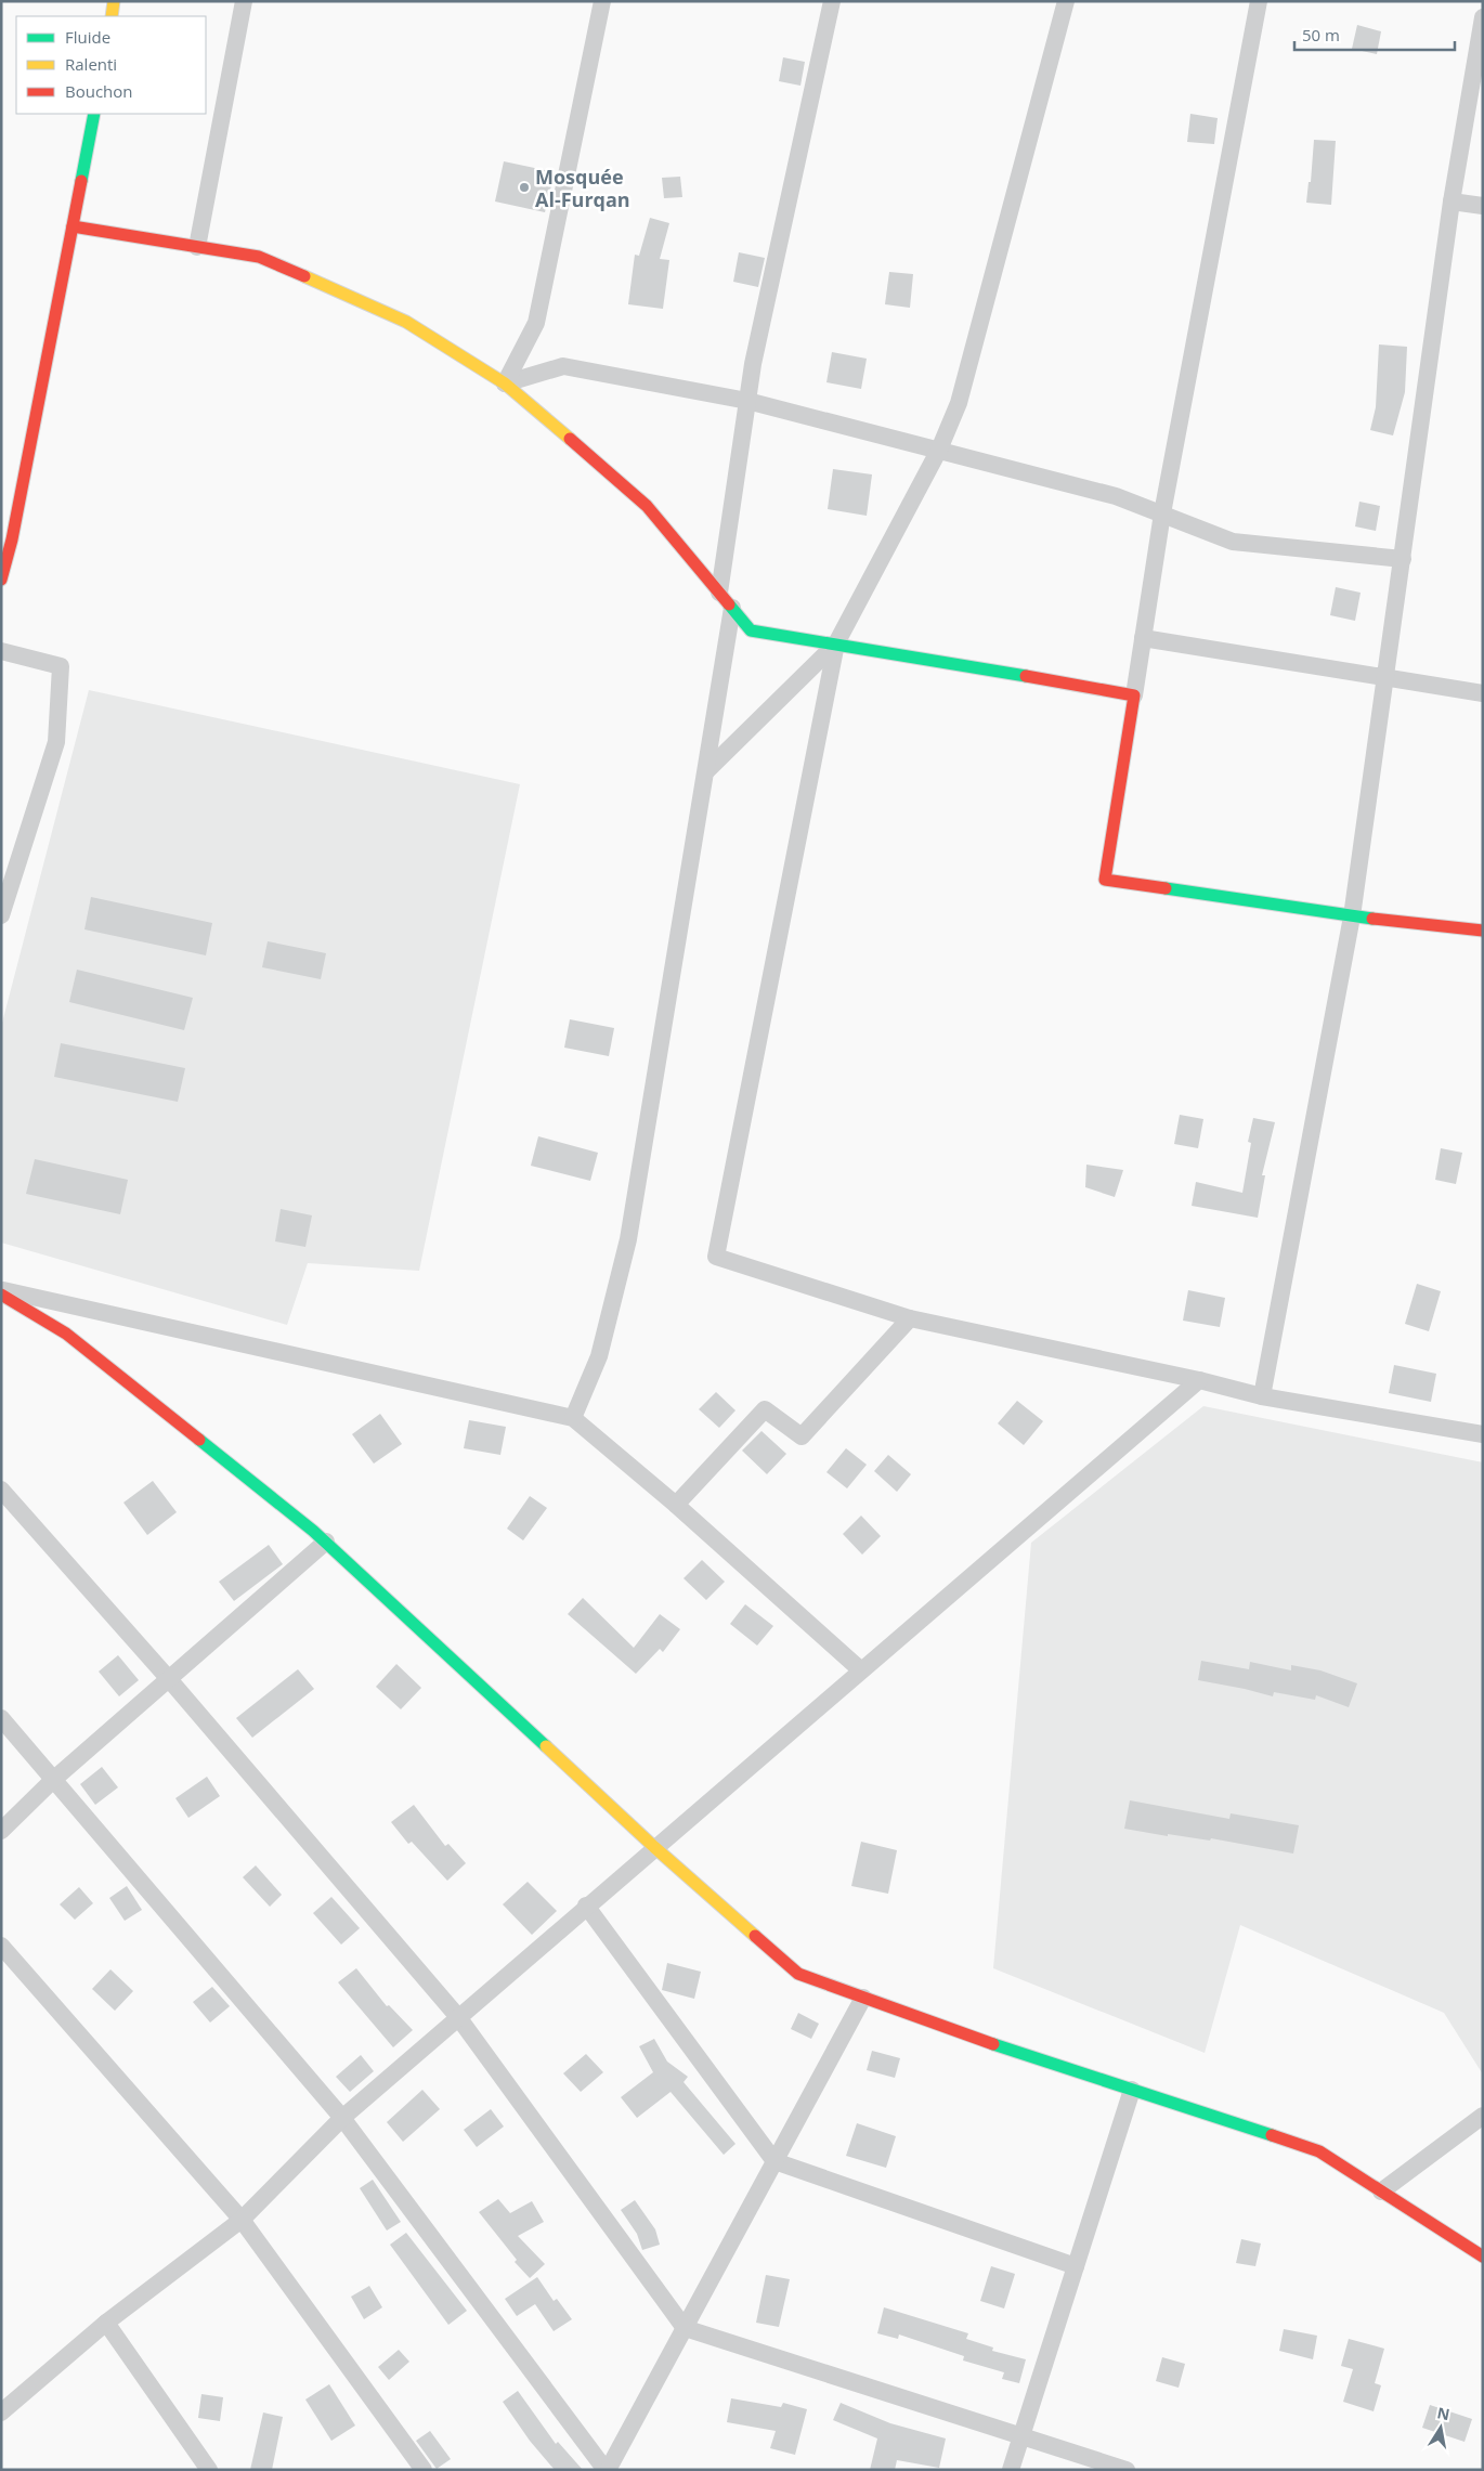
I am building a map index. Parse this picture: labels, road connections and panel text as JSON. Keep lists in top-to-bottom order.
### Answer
{
  "places": ["Mosquée Al-Furqan"],
  "legend": ["Fluide", "Ralenti", "Bouchon"],
  "scale_bar": "50 m",
  "north": "top"
}
